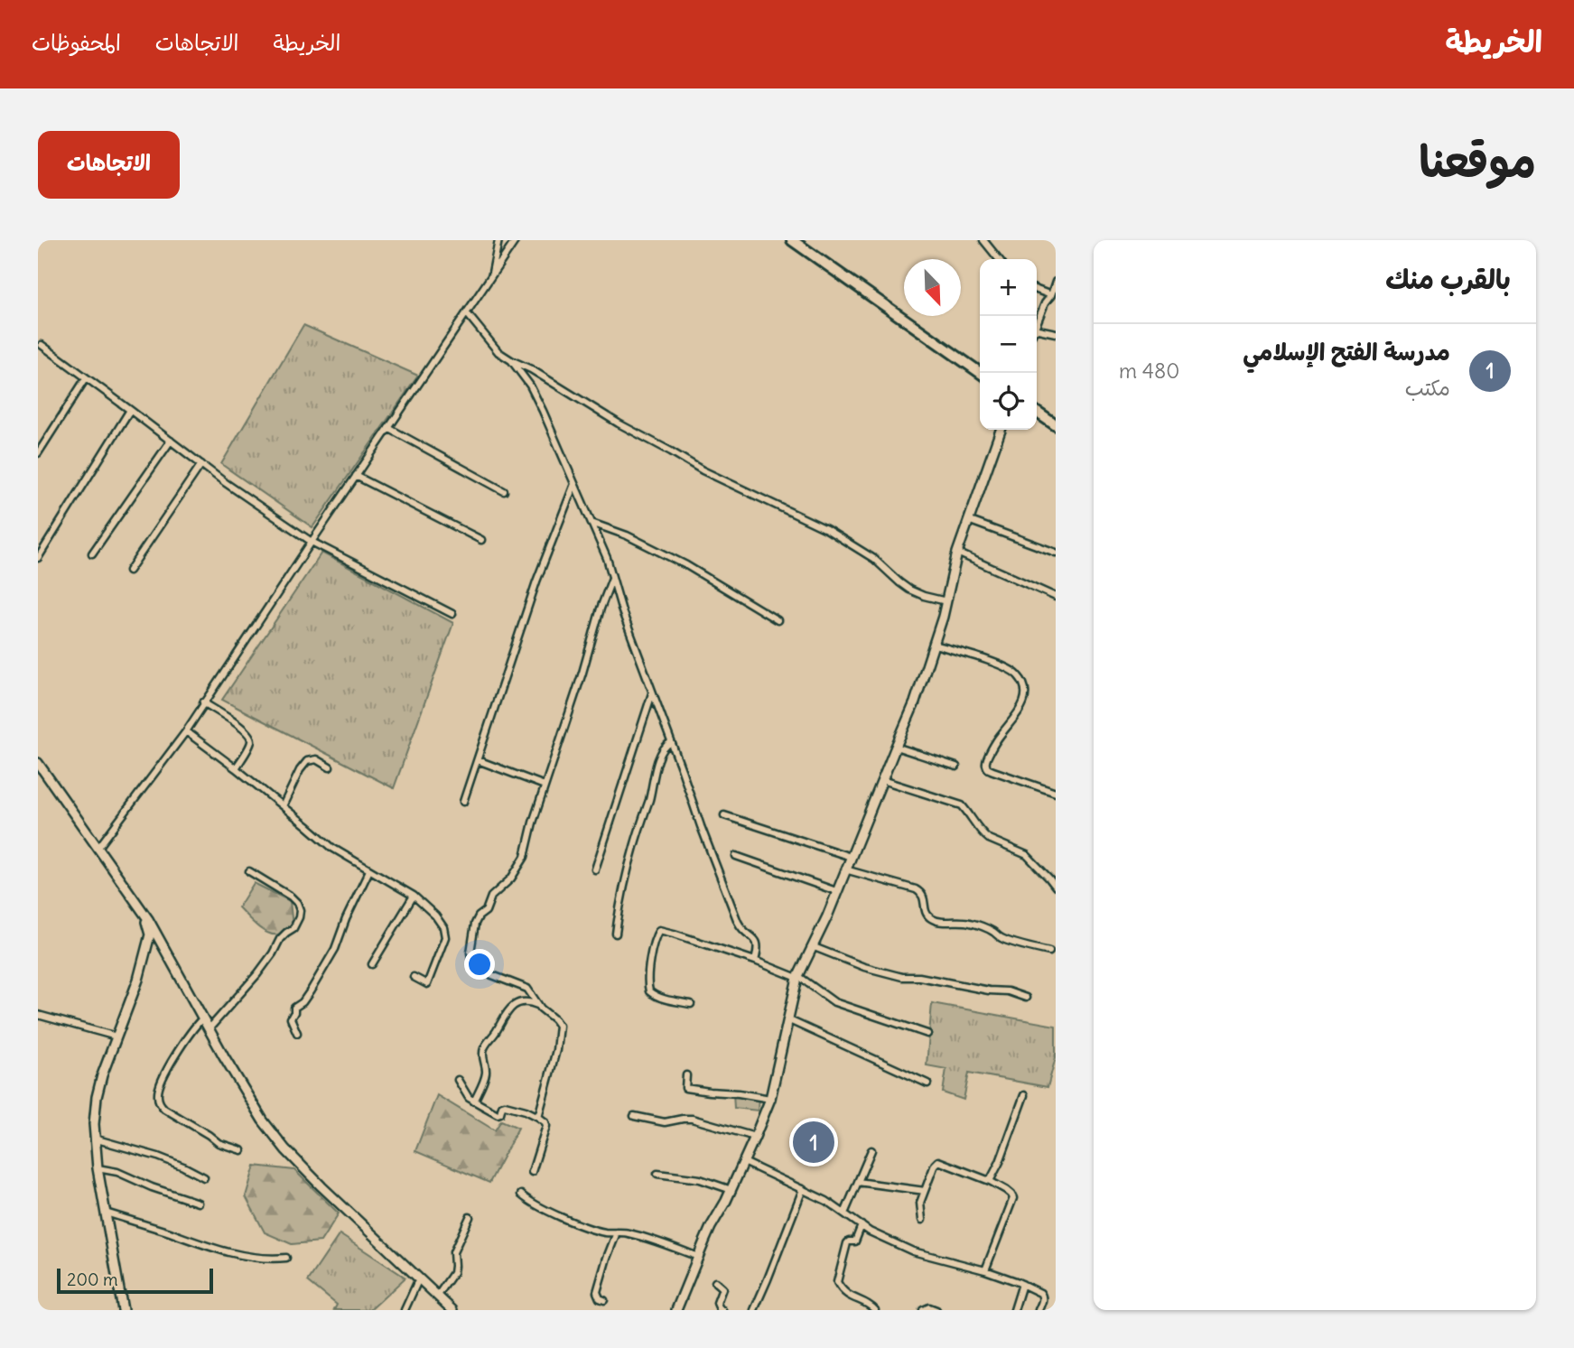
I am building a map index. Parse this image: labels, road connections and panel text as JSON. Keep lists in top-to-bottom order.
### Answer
{
  "scale_bar": "200 m",
  "north": "bottom right",
  "page": {
    "header": "الخريطة",
    "nav": ["الخريطة", "الاتجاهات", "المحفوظات"],
    "title": "موقعنا",
    "buttons": "الاتجاهات",
    "heading": "بالقرب منك",
    "map_buttons": ["+", "−"],
    "list": [
      {
        "mark": "1",
        "name": "مدرسة الفتح الإسلامي",
        "note": "مكتب",
        "value": "480 m"
      }
    ],
    "pins": "1",
    "scale": "200 m"
  }
}
